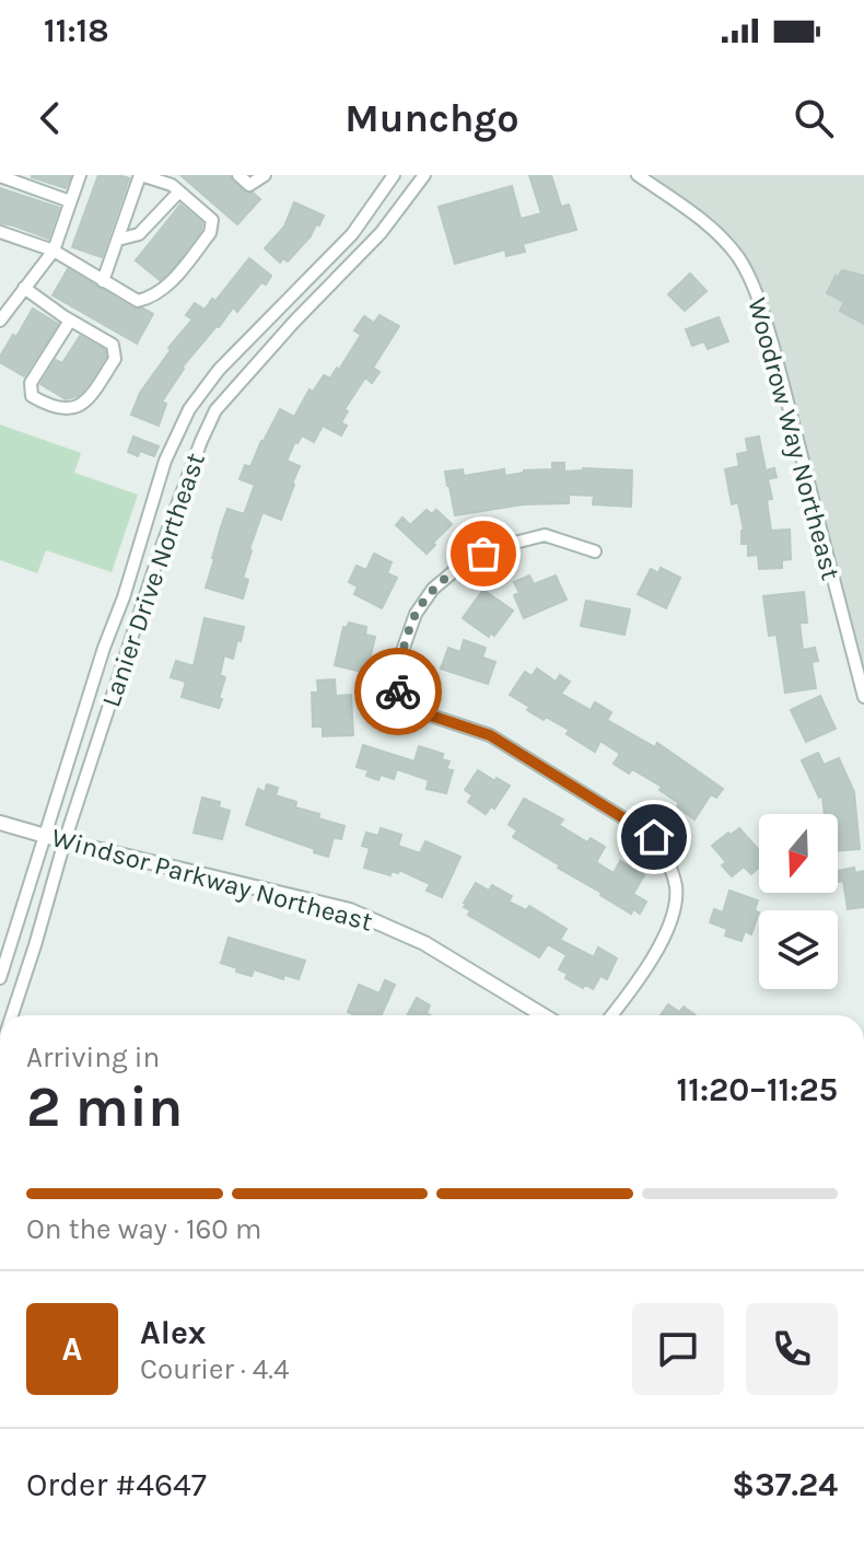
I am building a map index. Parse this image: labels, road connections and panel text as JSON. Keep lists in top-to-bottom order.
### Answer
{
  "streets": {
    "street": ["Woodrow Way Northeast", "Lanier Drive Northeast", "Windsor Parkway Northeast"]
  },
  "crossings": [
    ["Lanier Drive Northeast", "Windsor Parkway Northeast"]
  ],
  "north": "bottom",
  "page": {
    "status": "11:18",
    "header": "Munchgo",
    "heading": ["2 min", "Arriving in", "11:20–11:25"],
    "panel": [
      "Alex",
      "Courier · 4.4",
      "Order #4647",
      "$37.24"
    ],
    "bar": "On the way · 160 m",
    "round": "A"
  }
}
